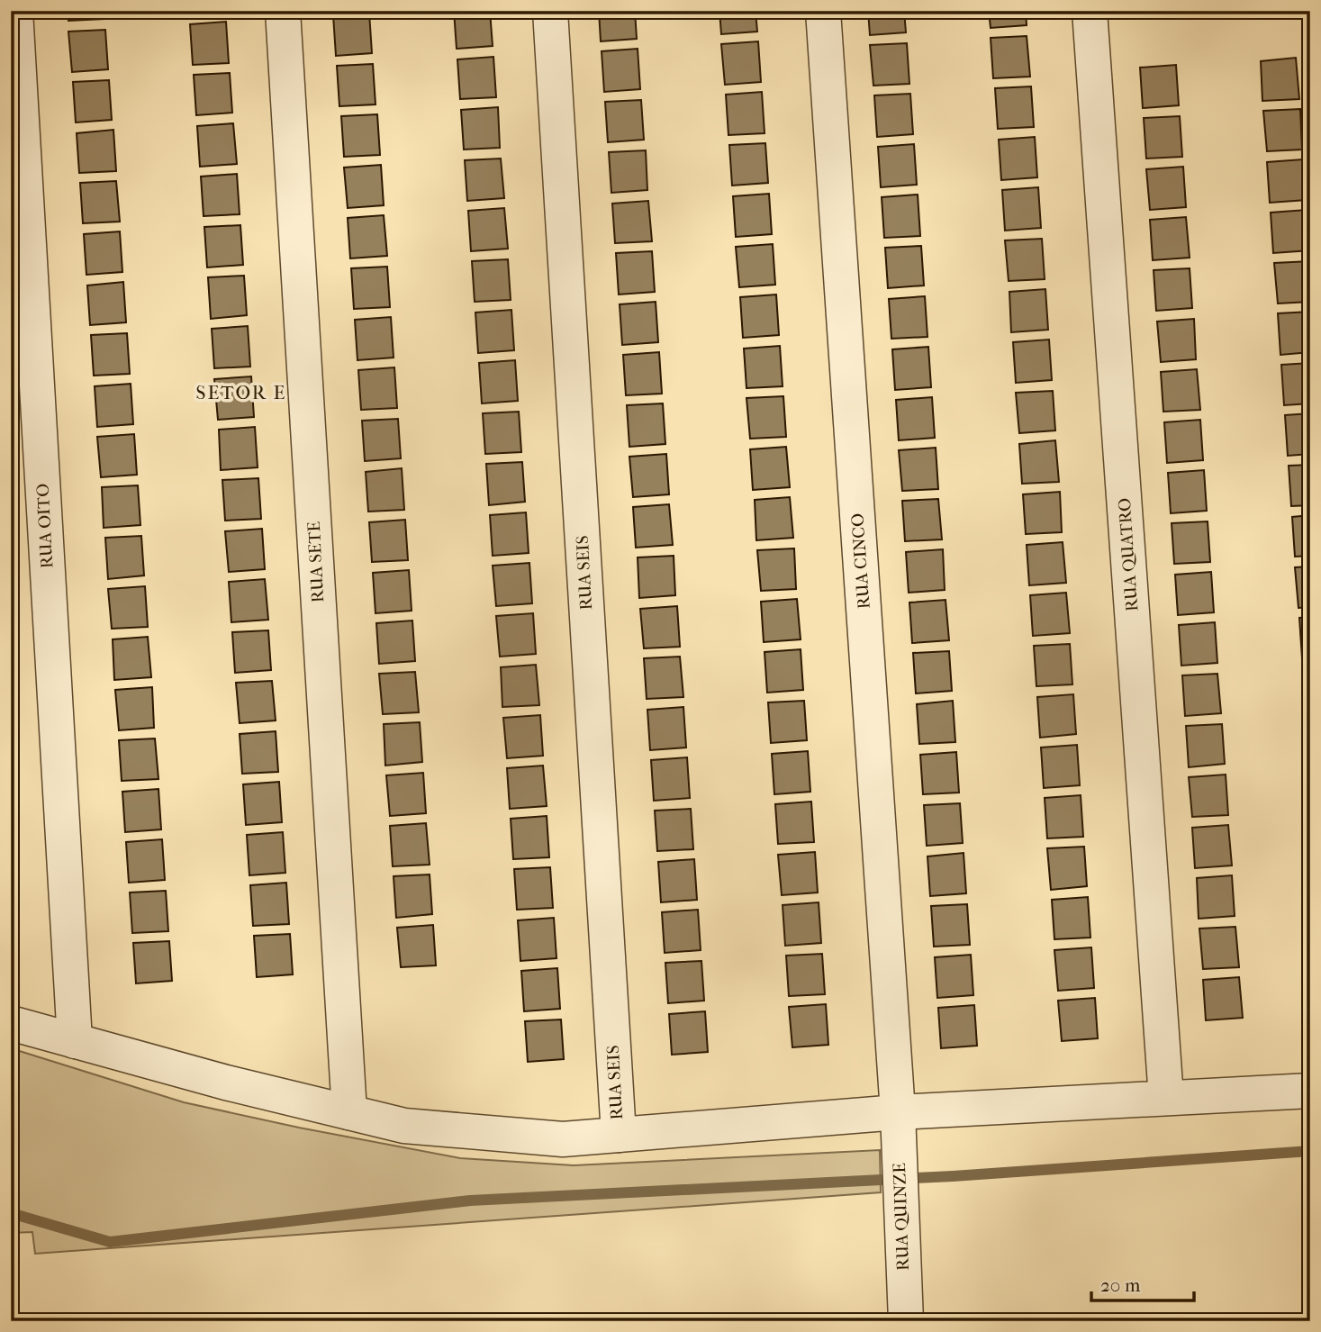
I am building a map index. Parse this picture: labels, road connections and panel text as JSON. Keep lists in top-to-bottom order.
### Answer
{
  "streets": {
    "street": [
      "RUA OITO",
      "RUA QUATRO",
      "RUA CINCO",
      "RUA SETE",
      "RUA SEIS",
      "RUA QUINZE"
    ]
  },
  "crossings": [
    ["RUA CINCO", "RUA QUINZE"]
  ],
  "districts": ["SETOR E"],
  "scale_bar": "20 m"
}
